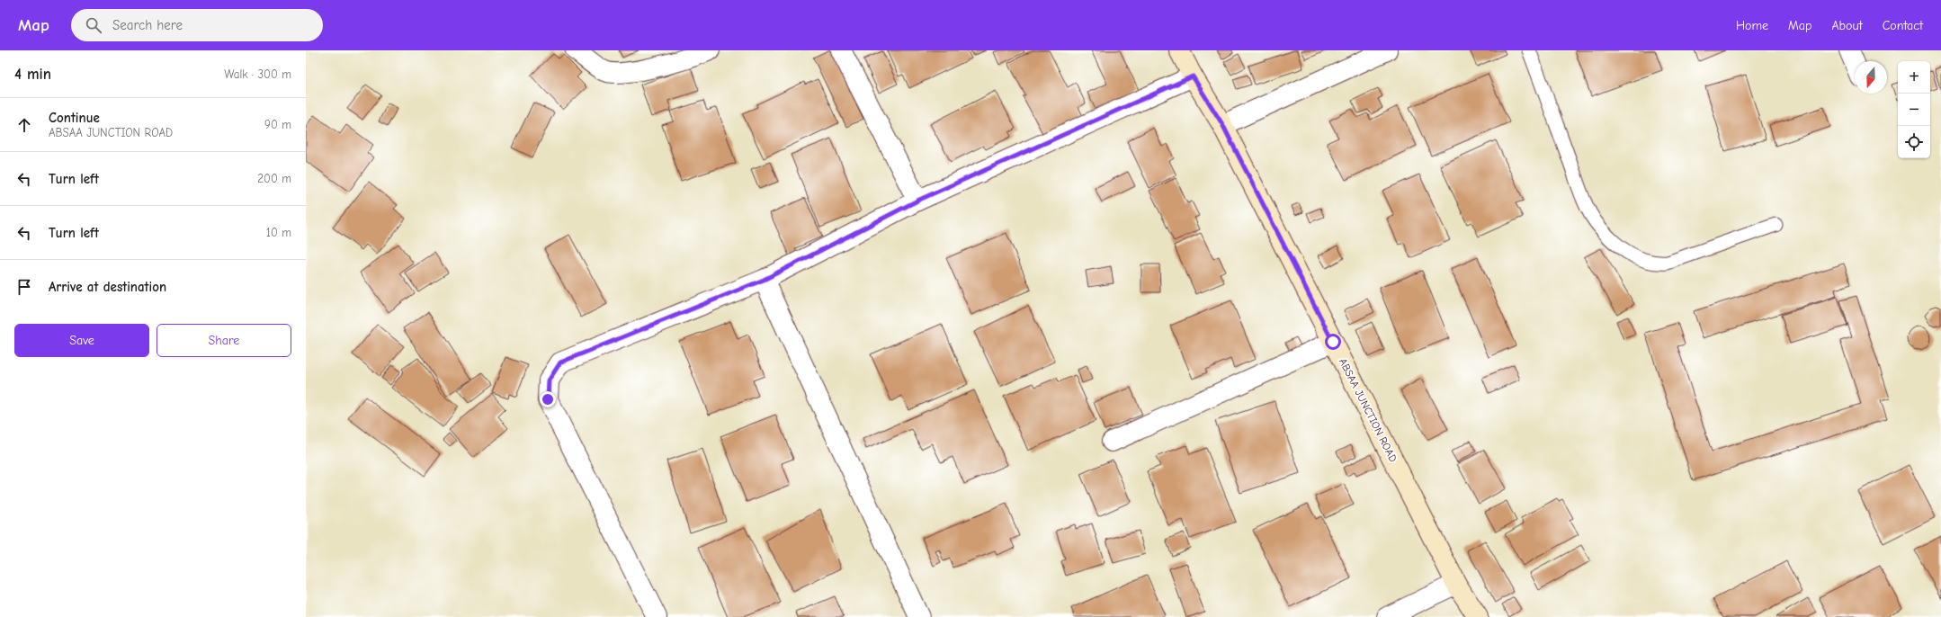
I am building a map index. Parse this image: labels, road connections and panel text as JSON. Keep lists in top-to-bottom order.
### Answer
{
  "streets": {
    "street": ["ABSAA JUNCTION ROAD"]
  },
  "north": "bottom",
  "page": {
    "header": "Map",
    "search": "Search here",
    "nav": [
      "Home",
      "Map",
      "About",
      "Contact"
    ],
    "heading": ["4 min", "Walk · 300 m"],
    "map_buttons": ["+", "−"],
    "list": [
      ["Continue", "ABSAA JUNCTION ROAD", "90 m"],
      ["Turn left", "200 m"],
      ["Turn left", "10 m"],
      "Arrive at destination"
    ],
    "buttons": ["Save", "Share"]
  }
}
